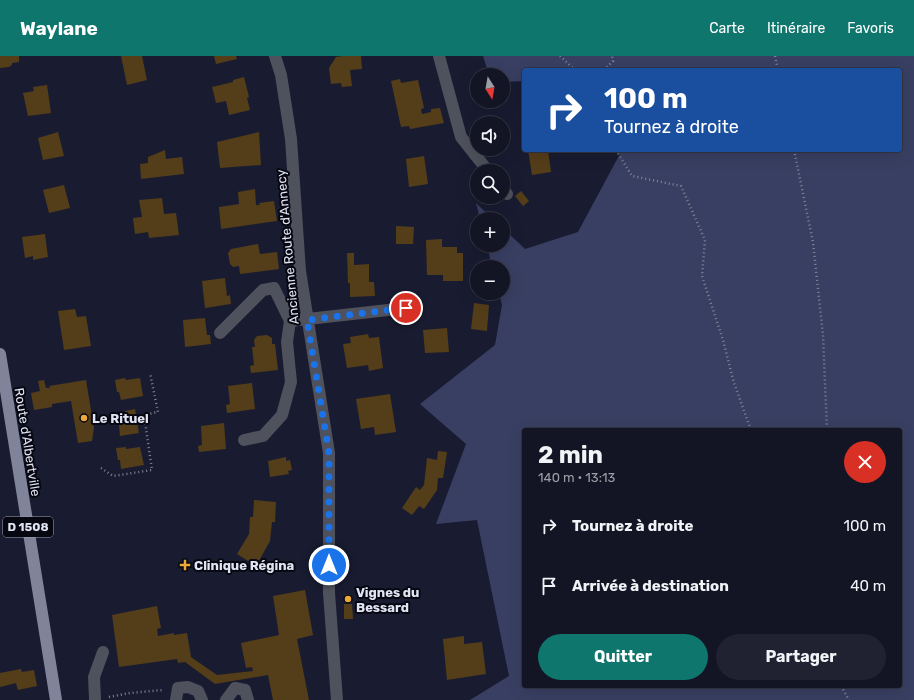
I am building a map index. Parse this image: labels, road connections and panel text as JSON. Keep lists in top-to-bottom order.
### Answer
{
  "streets": {
    "main road": ["Route d'Albertville", "D 1508"],
    "street": ["Ancienne Route d'Annecy"]
  },
  "places": {
    "other": ["Le Rituel", "Vignes du Bessard"],
    "health": ["Clinique Régina"]
  },
  "north": "bottom",
  "page": {
    "header": "Waylane",
    "nav": ["Carte", "Itinéraire", "Favoris"],
    "map_buttons": ["+", "−"],
    "turn": ["100 m", "Tournez à droite"],
    "heading": ["2 min", "140 m · 13:13"],
    "list": [
      {
        "name": "Tournez à droite",
        "value": "100 m"
      },
      {
        "name": "Arrivée à destination",
        "value": "40 m"
      }
    ],
    "buttons": ["Quitter", "Partager"]
  }
}
